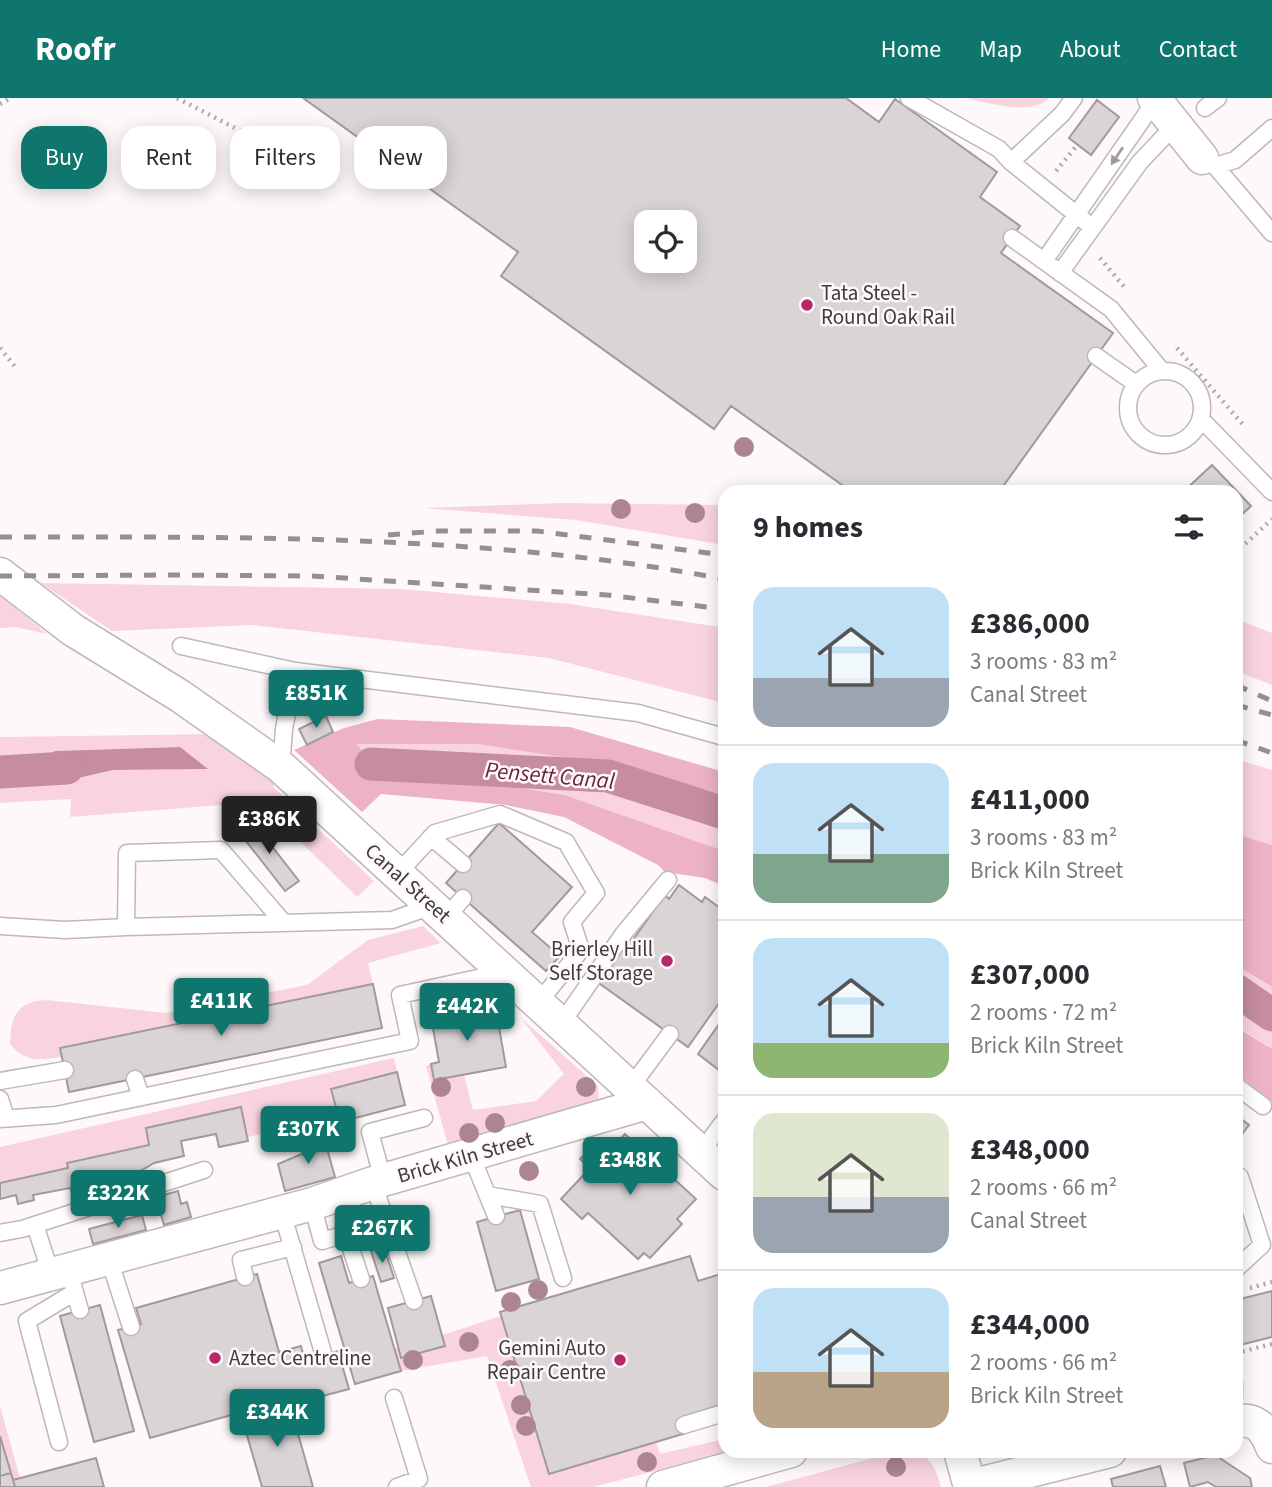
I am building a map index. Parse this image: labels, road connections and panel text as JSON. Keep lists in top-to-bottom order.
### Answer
{
  "streets": {
    "street": ["Canal Street", "Brick Kiln Street"]
  },
  "crossings": [
    ["Canal Street", "Brick Kiln Street"]
  ],
  "water": ["Pensett Canal"],
  "places": [
    "Tata Steel - Round Oak Rail",
    "Brierley Hill Self Storage",
    "Aztec Centreline",
    "Gemini Auto Repair Centre"
  ],
  "page": {
    "header": "Roofr",
    "nav": [
      "Home",
      "Map",
      "About",
      "Contact"
    ],
    "chip": [
      "Buy",
      "Rent",
      "Filters",
      "New"
    ],
    "heading": "9 homes",
    "list": [
      {
        "name": "£386,000",
        "note": "3 rooms · 83 m² · Canal Street"
      },
      {
        "name": "£411,000",
        "note": "3 rooms · 83 m² · Brick Kiln Street"
      },
      {
        "name": "£307,000",
        "note": "2 rooms · 72 m² · Brick Kiln Street"
      },
      {
        "name": "£348,000",
        "note": "2 rooms · 66 m² · Canal Street"
      },
      {
        "name": "£344,000",
        "note": "2 rooms · 66 m² · Brick Kiln Street"
      }
    ],
    "price": [
      "£851K",
      "£386K",
      "£411K",
      "£442K",
      "£307K",
      "£348K",
      "£322K",
      "£267K",
      "£344K"
    ]
  }
}
